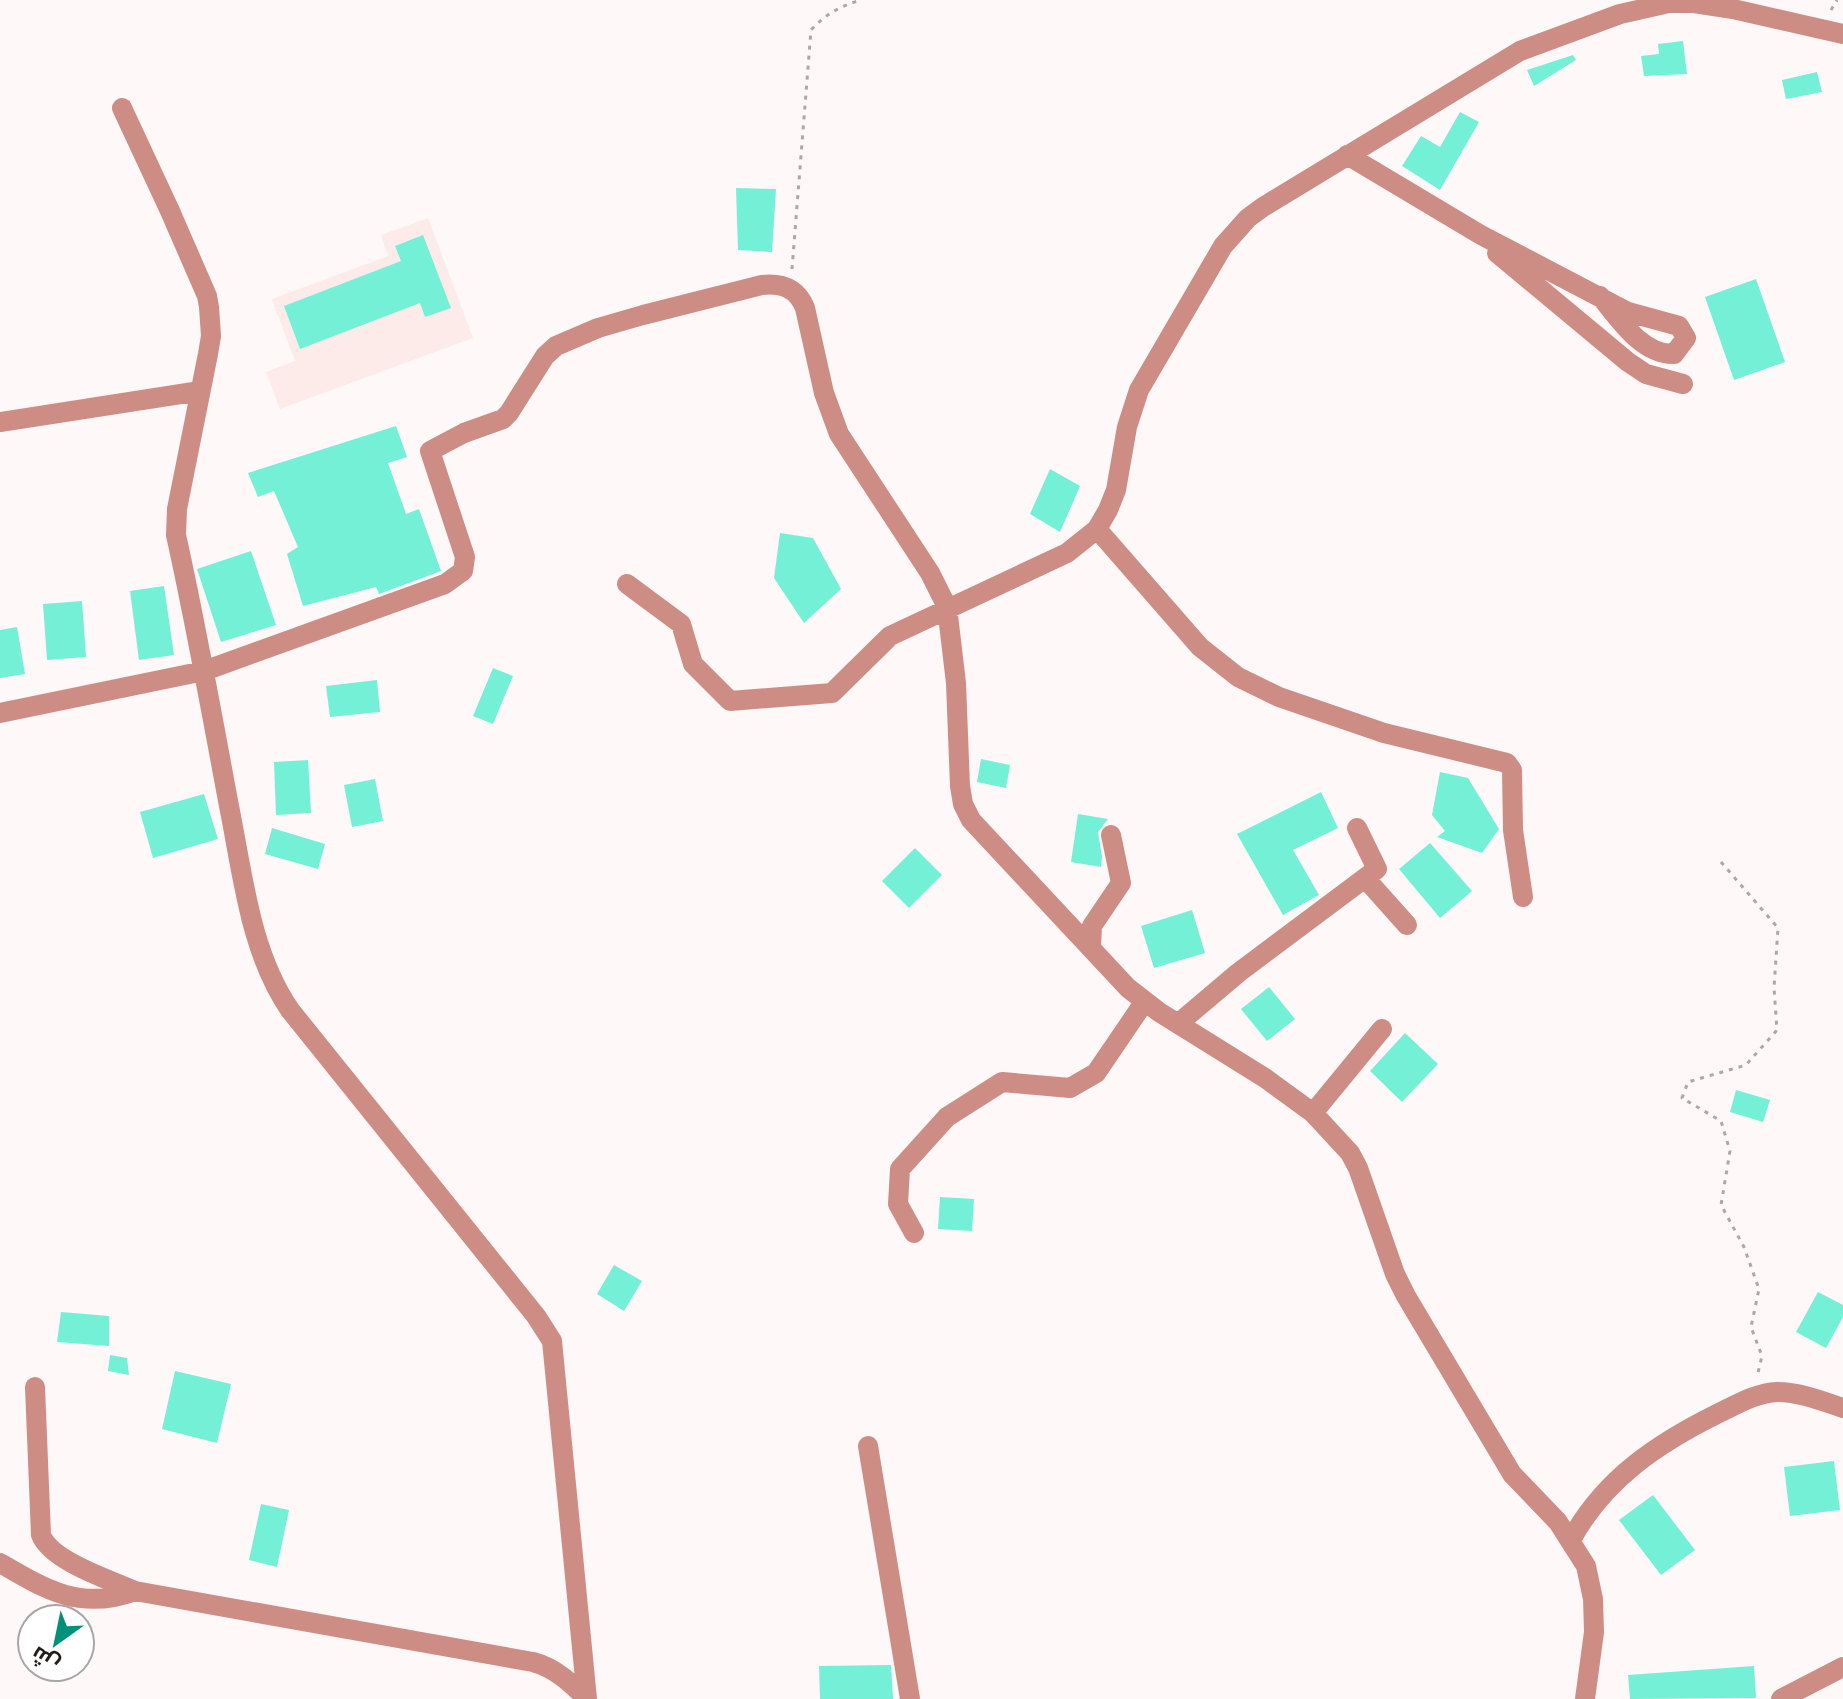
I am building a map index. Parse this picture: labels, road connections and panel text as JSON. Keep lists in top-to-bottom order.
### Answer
{
  "north": "bottom left"
}
